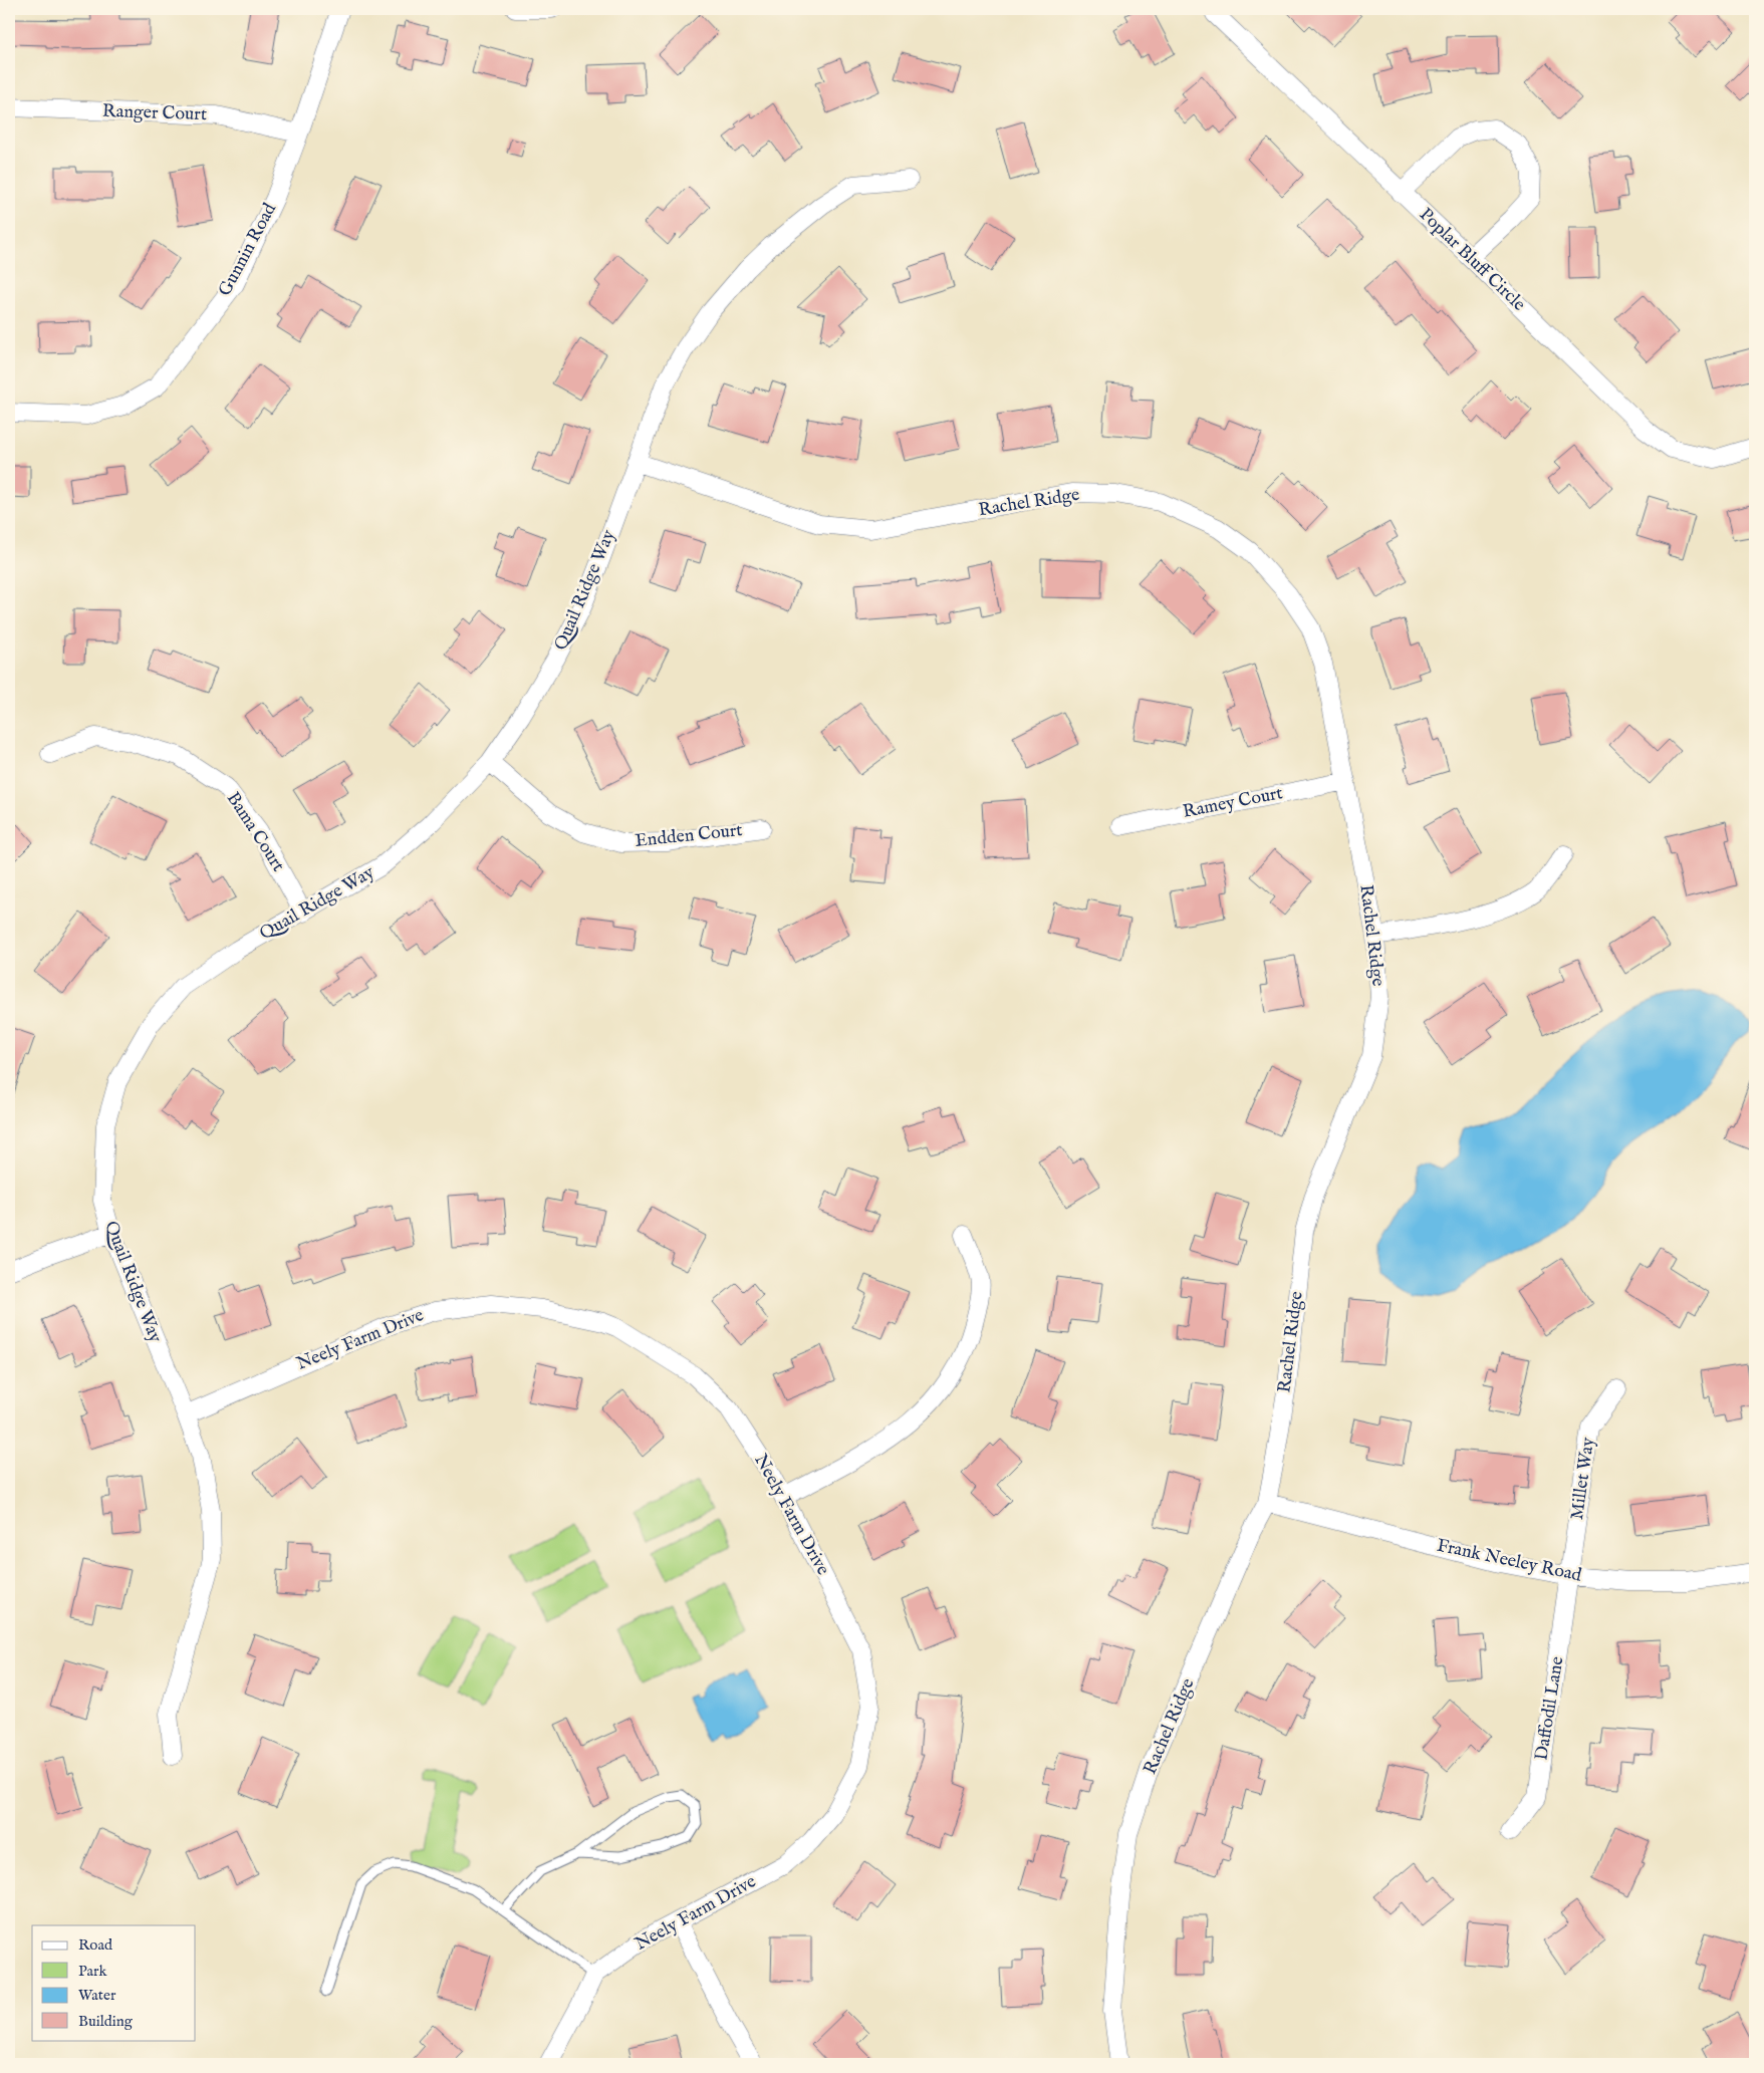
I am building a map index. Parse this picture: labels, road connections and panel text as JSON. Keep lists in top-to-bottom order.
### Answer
{
  "streets": {
    "street": [
      "Ranger Court",
      "Gunnin Road",
      "Poplar Bluff Circle",
      "Rachel Ridge",
      "Quail Ridge Way",
      "Ramey Court",
      "Bama Court",
      "Endden Court",
      "Neely Farm Drive",
      "Millet Way",
      "Frank Neeley Road",
      "Daffodil Lane"
    ]
  },
  "crossings": [
    ["Ranger Court", "Gunnin Road"],
    ["Rachel Ridge", "Quail Ridge Way"],
    ["Rachel Ridge", "Ramey Court"],
    ["Rachel Ridge", "Frank Neeley Road"],
    ["Quail Ridge Way", "Bama Court"],
    ["Quail Ridge Way", "Endden Court"],
    ["Quail Ridge Way", "Neely Farm Drive"],
    ["Millet Way", "Frank Neeley Road"],
    ["Millet Way", "Daffodil Lane"],
    ["Frank Neeley Road", "Daffodil Lane"]
  ],
  "legend": [
    "Road",
    "Park",
    "Water",
    "Building"
  ]
}
